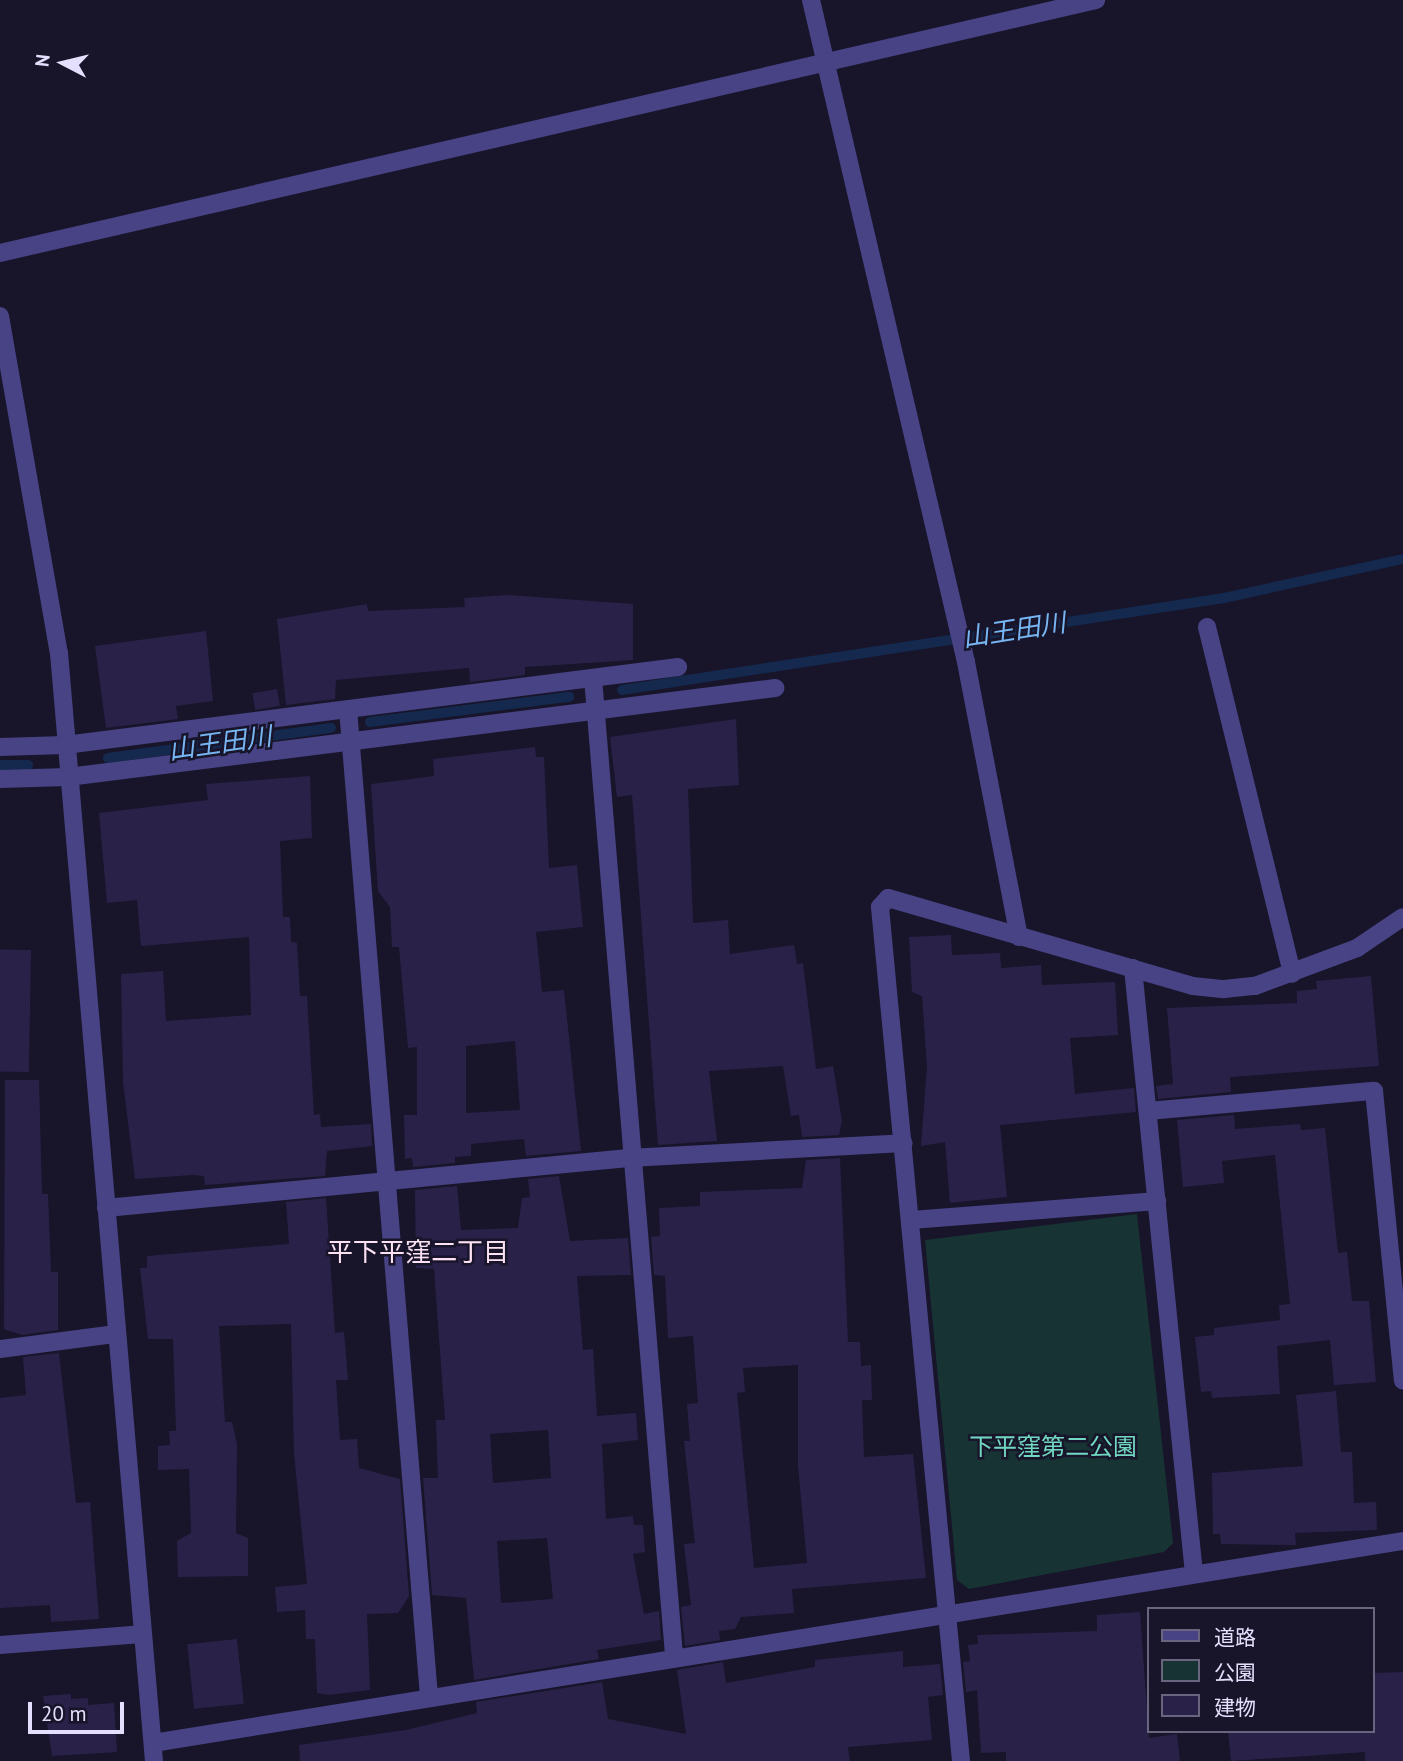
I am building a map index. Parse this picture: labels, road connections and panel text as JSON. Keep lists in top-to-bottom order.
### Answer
{
  "districts": ["平下平窪二丁目"],
  "water": ["山王田川"],
  "parks": ["下平窪第二公園"],
  "legend": ["道路", "公園", "建物"],
  "scale_bar": "20 m",
  "north": "left"
}
